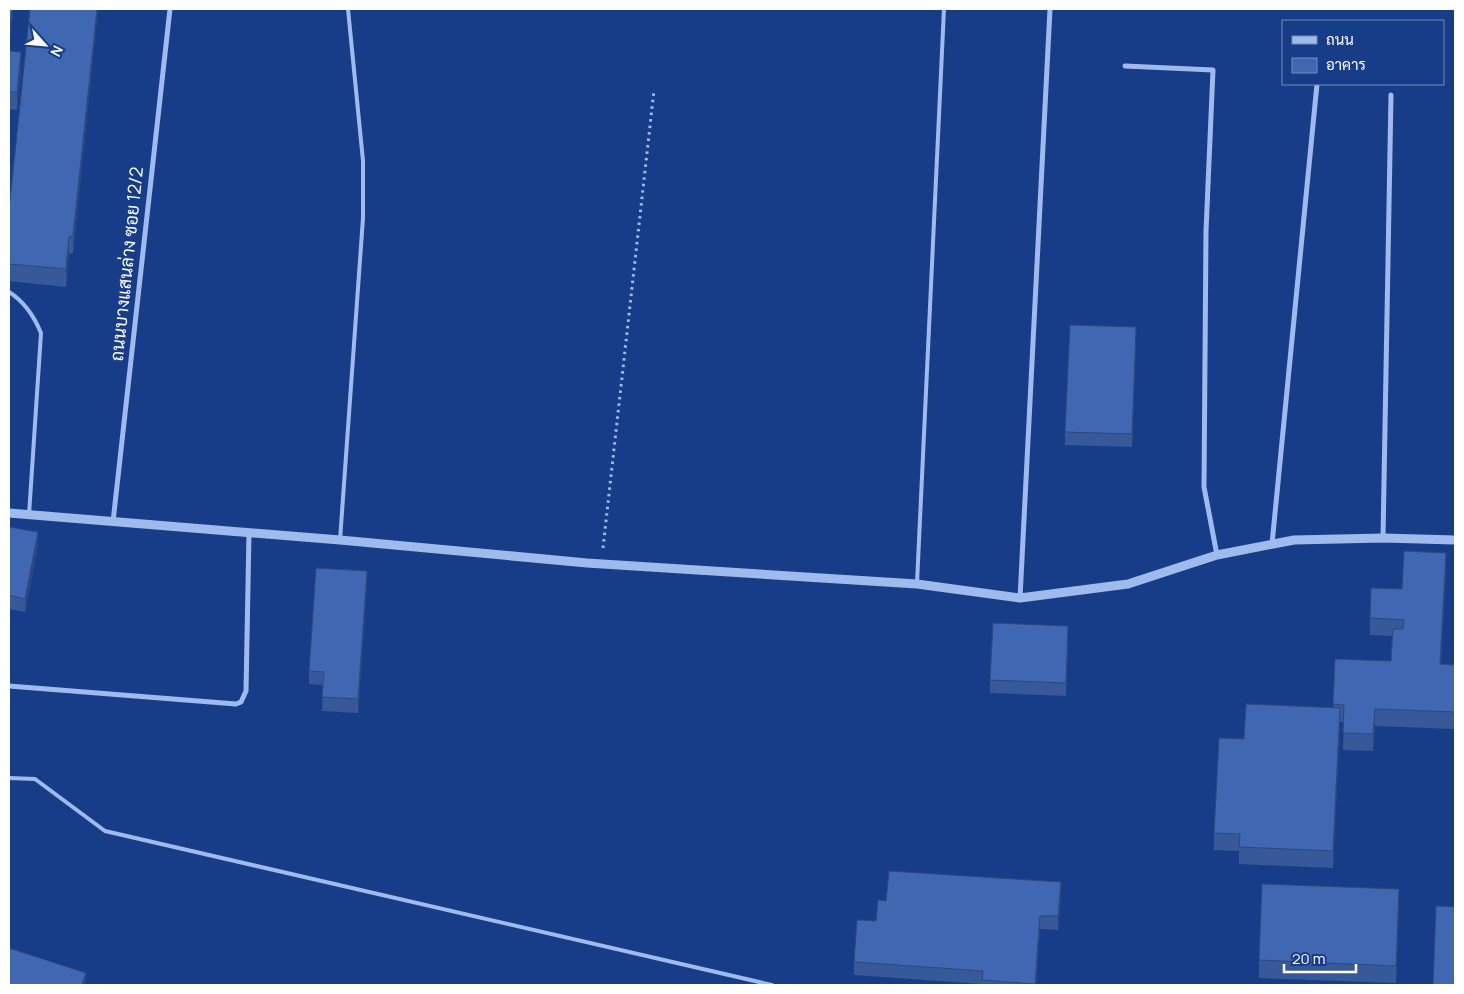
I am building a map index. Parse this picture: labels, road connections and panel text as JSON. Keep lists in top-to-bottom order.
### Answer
{
  "streets": {
    "street": ["ถนนบางแสนล่าง ซอย 12/2"]
  },
  "legend": ["ถนน", "อาคาร"],
  "scale_bar": "20 m",
  "north": "bottom right"
}
